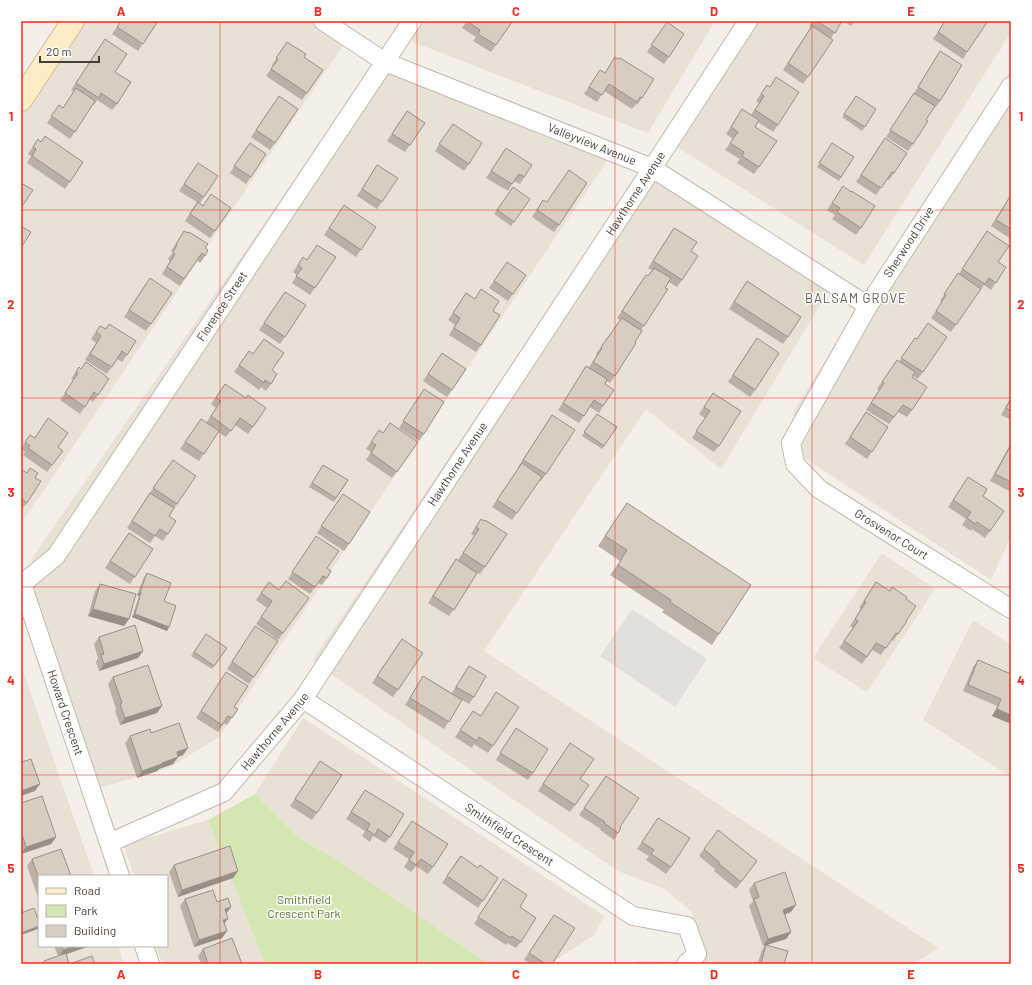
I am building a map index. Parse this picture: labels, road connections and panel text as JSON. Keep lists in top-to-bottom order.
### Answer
{
  "streets": {
    "street": [
      "Valleyview Avenue",
      "Hawthorne Avenue",
      "Sherwood Drive",
      "Florence Street",
      "Grosvenor Court",
      "Howard Crescent",
      "Smithfield Crescent"
    ]
  },
  "crossings": [
    ["Valleyview Avenue", "Hawthorne Avenue"],
    ["Valleyview Avenue", "Sherwood Drive"],
    ["Valleyview Avenue", "Florence Street"],
    ["Hawthorne Avenue", "Howard Crescent"],
    ["Hawthorne Avenue", "Smithfield Crescent"],
    ["Sherwood Drive", "Grosvenor Court"],
    ["Florence Street", "Howard Crescent"]
  ],
  "districts": ["BALSAM GROVE"],
  "parks": ["Smithfield Crescent Park"],
  "legend": ["Road", "Park", "Building"],
  "scale_bar": "20 m",
  "grid": {
    "columns": [
      "A",
      "B",
      "C",
      "D",
      "E"
    ],
    "rows": [
      "1",
      "2",
      "3",
      "4",
      "5"
    ]
  }
}
